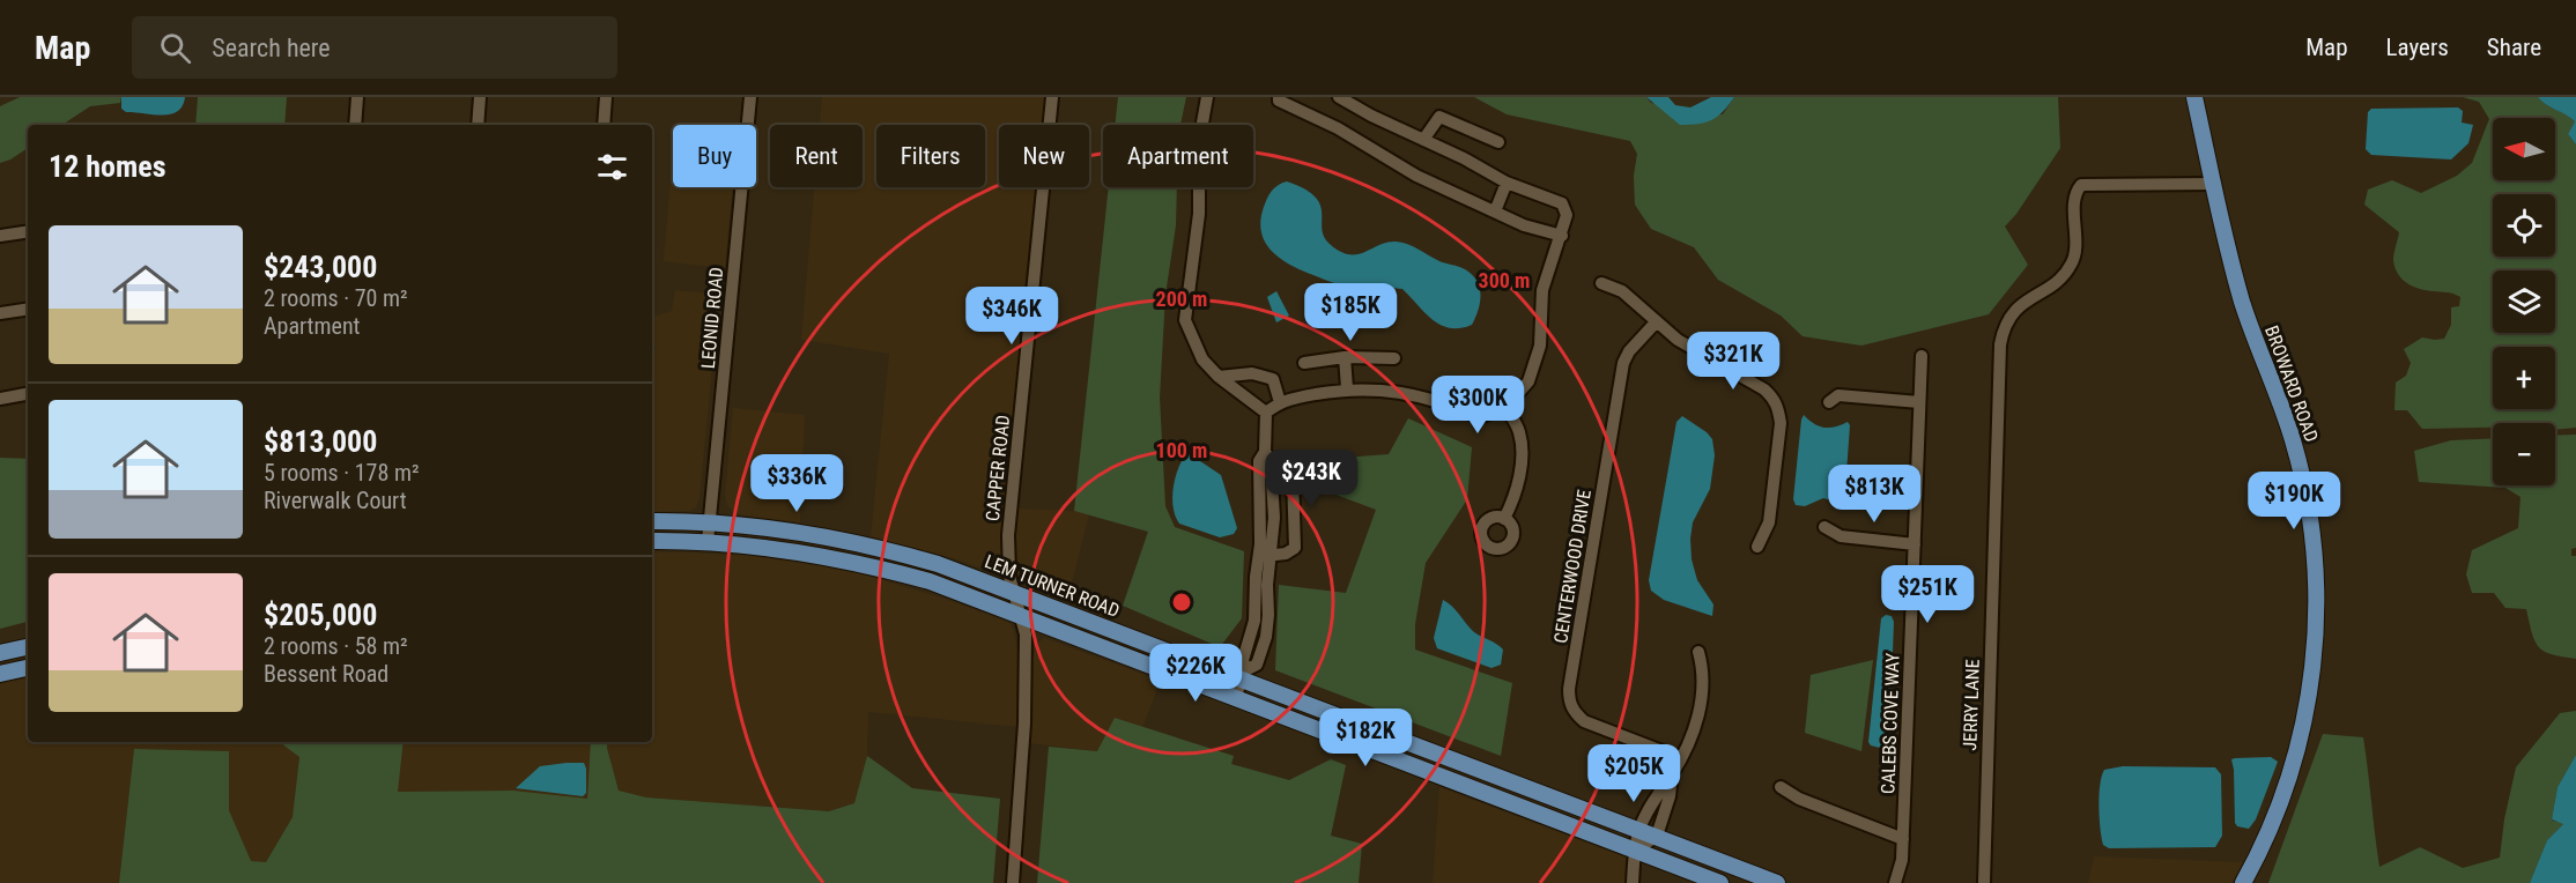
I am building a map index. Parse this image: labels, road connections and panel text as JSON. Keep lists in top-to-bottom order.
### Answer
{
  "streets": {
    "main road": ["BROWARD ROAD", "LEM TURNER ROAD"],
    "street": [
      "LEONID ROAD",
      "CAPPER ROAD",
      "CENTERWOOD DRIVE",
      "JERRY LANE",
      "CALEBS COVE WAY"
    ]
  },
  "crossings": [
    ["LEONID ROAD", "LEM TURNER ROAD"],
    ["BROWARD ROAD", "JERRY LANE"],
    ["CAPPER ROAD", "LEM TURNER ROAD"]
  ],
  "north": "left",
  "page": {
    "header": "Map",
    "search": "Search here",
    "nav": ["Map", "Layers", "Share"],
    "map_buttons": ["+", "−"],
    "chip": [
      "Buy",
      "Rent",
      "Filters",
      "New",
      "Apartment"
    ],
    "heading": "12 homes",
    "list": [
      {
        "name": "$243,000",
        "note": "2 rooms · 70 m² · Apartment"
      },
      {
        "name": "$813,000",
        "note": "5 rooms · 178 m² · Riverwalk Court"
      },
      {
        "name": "$205,000",
        "note": "2 rooms · 58 m² · Bessent Road"
      }
    ],
    "price": [
      "$185K",
      "$346K",
      "$321K",
      "$300K",
      "$243K",
      "$336K",
      "$813K",
      "$190K",
      "$251K",
      "$226K",
      "$182K",
      "$205K"
    ]
  },
  "rings": ["300 m", "200 m", "100 m"]
}
